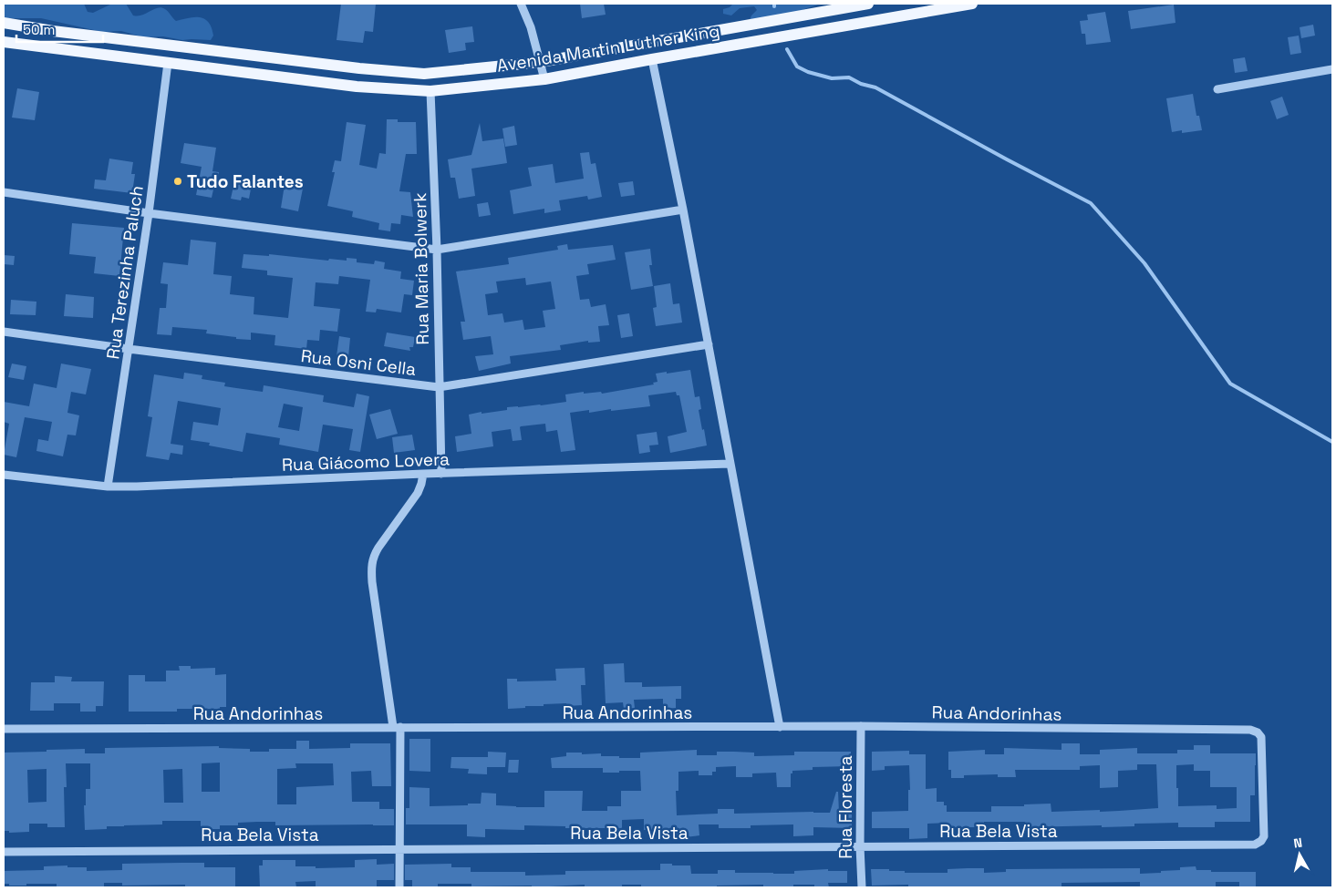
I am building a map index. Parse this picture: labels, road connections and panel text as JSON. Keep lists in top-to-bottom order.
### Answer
{
  "streets": {
    "main road": ["Avenida Martin Luther King"],
    "street": [
      "Rua Maria Bolwerk",
      "Rua Terezinha Paluch",
      "Rua Osni Cella",
      "Rua Giácomo Lovera",
      "Rua Andorinhas",
      "Rua Floresta",
      "Rua Bela Vista"
    ]
  },
  "crossings": [
    ["Avenida Martin Luther King", "Rua Maria Bolwerk"],
    ["Avenida Martin Luther King", "Rua Terezinha Paluch"],
    ["Rua Maria Bolwerk", "Rua Osni Cella"],
    ["Rua Maria Bolwerk", "Rua Giácomo Lovera"],
    ["Rua Terezinha Paluch", "Rua Osni Cella"],
    ["Rua Terezinha Paluch", "Rua Giácomo Lovera"],
    ["Rua Andorinhas", "Rua Floresta"],
    ["Rua Andorinhas", "Rua Bela Vista"],
    ["Rua Floresta", "Rua Bela Vista"]
  ],
  "places": ["Tudo Falantes"],
  "scale_bar": "50 m",
  "north": "top"
}
